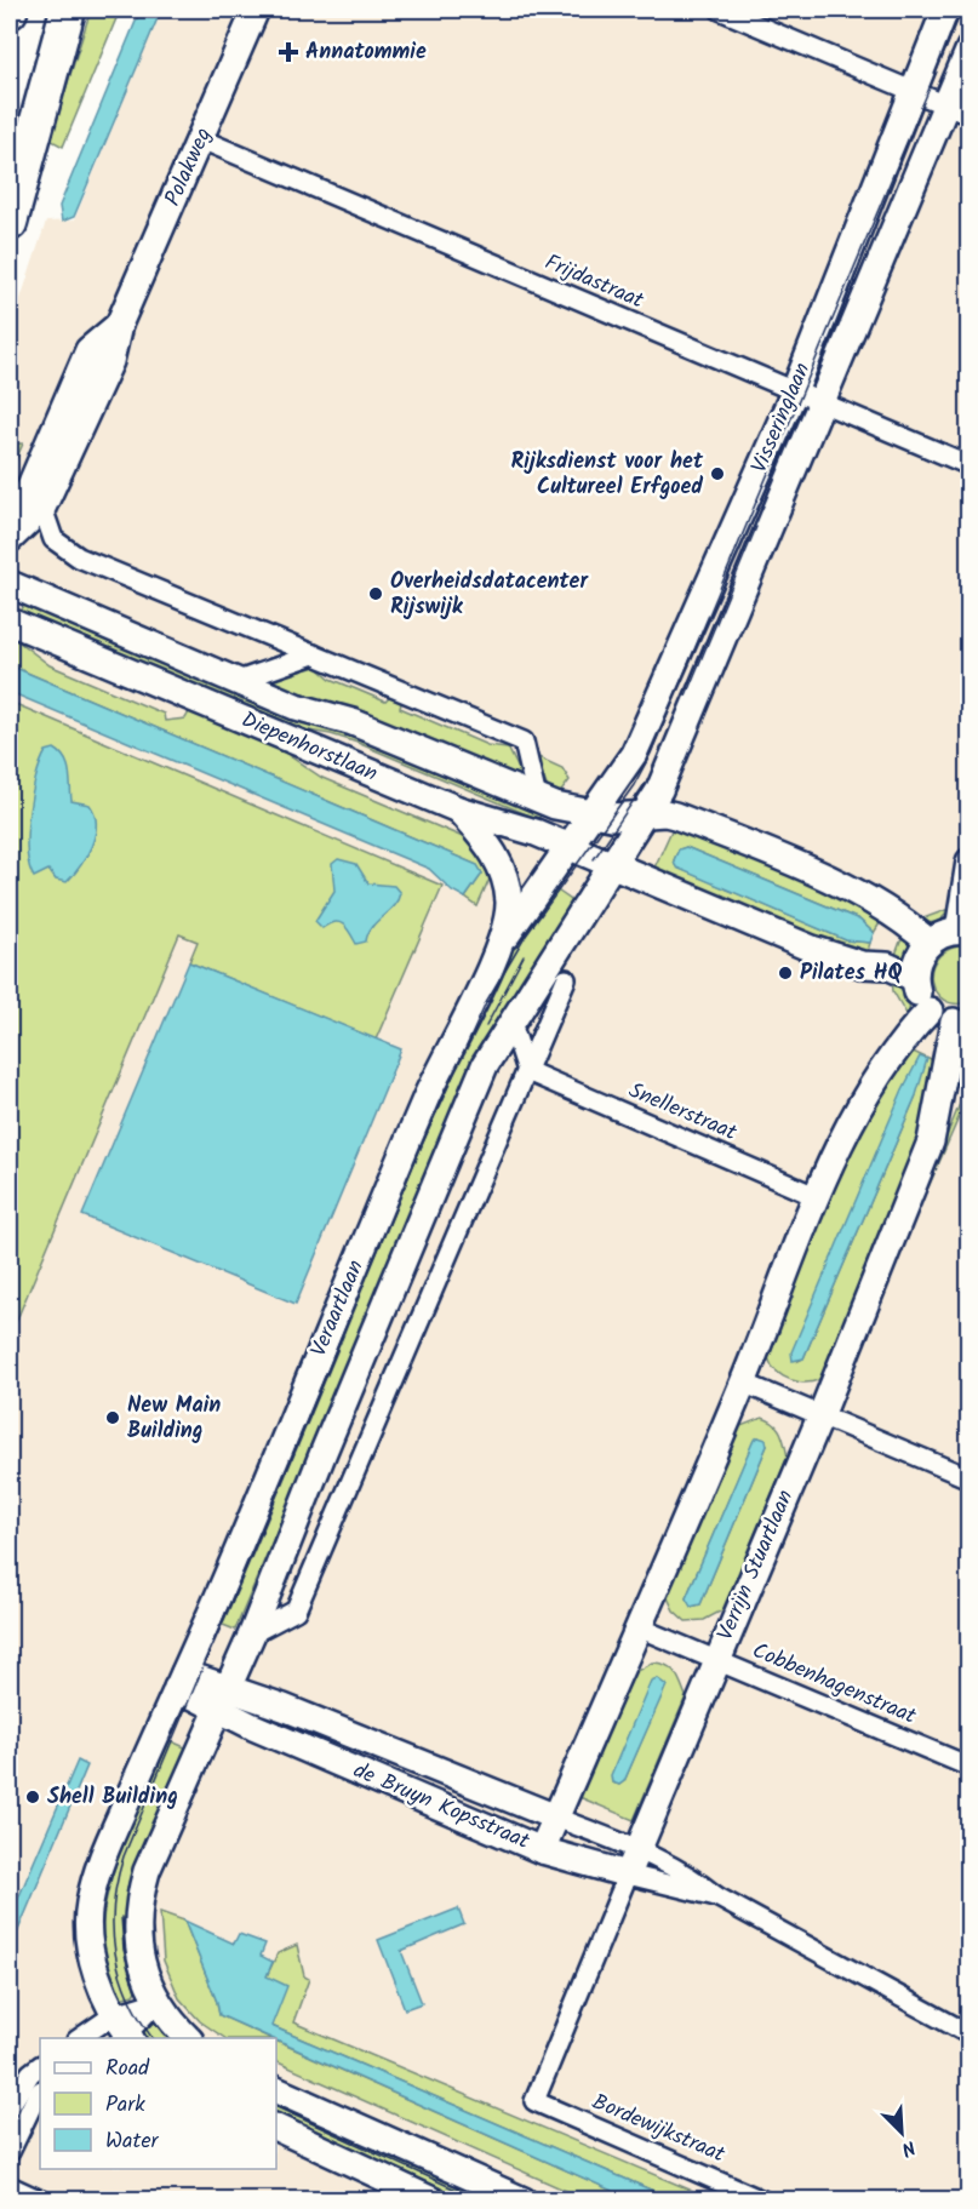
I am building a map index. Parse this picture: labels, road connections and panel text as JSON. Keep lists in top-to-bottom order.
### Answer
{
  "streets": {
    "street": [
      "Polakweg",
      "Frijdastraat",
      "Visseringlaan",
      "Diepenhorstlaan",
      "Snellerstraat",
      "Veraartlaan",
      "Verrijn Stuartlaan",
      "Cobbenhagenstraat",
      "de Bruyn Kopsstraat",
      "Bordewijkstraat"
    ]
  },
  "crossings": [
    ["Polakweg", "Frijdastraat"],
    ["Frijdastraat", "Visseringlaan"],
    ["Visseringlaan", "Diepenhorstlaan"],
    ["Visseringlaan", "Veraartlaan"],
    ["Diepenhorstlaan", "Veraartlaan"],
    ["Veraartlaan", "de Bruyn Kopsstraat"],
    ["Verrijn Stuartlaan", "Cobbenhagenstraat"],
    ["Verrijn Stuartlaan", "de Bruyn Kopsstraat"],
    ["Verrijn Stuartlaan", "Bordewijkstraat"]
  ],
  "places": {
    "health": ["Annatommie"],
    "other": [
      "Rijksdienst voor het Cultureel Erfgoed",
      "Overheidsdatacenter Rijswijk",
      "Pilates HQ",
      "New Main Building",
      "Shell Building"
    ]
  },
  "legend": ["Road", "Park", "Water"],
  "north": "bottom right"
}
